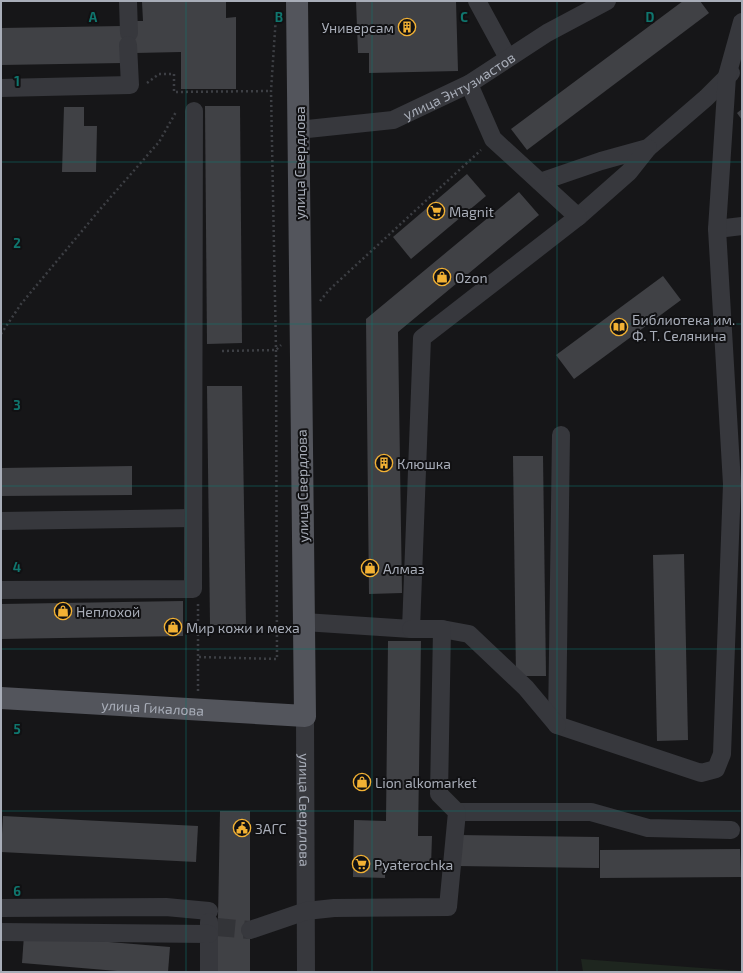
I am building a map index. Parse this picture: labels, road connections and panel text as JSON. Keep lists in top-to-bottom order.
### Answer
{
  "streets": {
    "main road": ["улица Свердлова", "улица Гикалова"],
    "street": ["улица Энтузиастов"]
  },
  "crossings": [
    ["улица Энтузиастов", "улица Свердлова"],
    ["улица Свердлова", "улица Гикалова"]
  ],
  "places": {
    "building": ["Универсам", "Клюшка"],
    "supermarket": ["Magnit", "Pyaterochka"],
    "shop": [
      "Ozon",
      "Алмаз",
      "Неплохой",
      "Мир кожи и меха",
      "Lion alkomarket"
    ],
    "library": ["Библиотека им. Ф. Т. Селянина"],
    "public building": ["ЗАГС"]
  },
  "grid": {
    "columns": [
      "A",
      "B",
      "C",
      "D"
    ],
    "rows": [
      "1",
      "2",
      "3",
      "4",
      "5",
      "6"
    ]
  }
}
